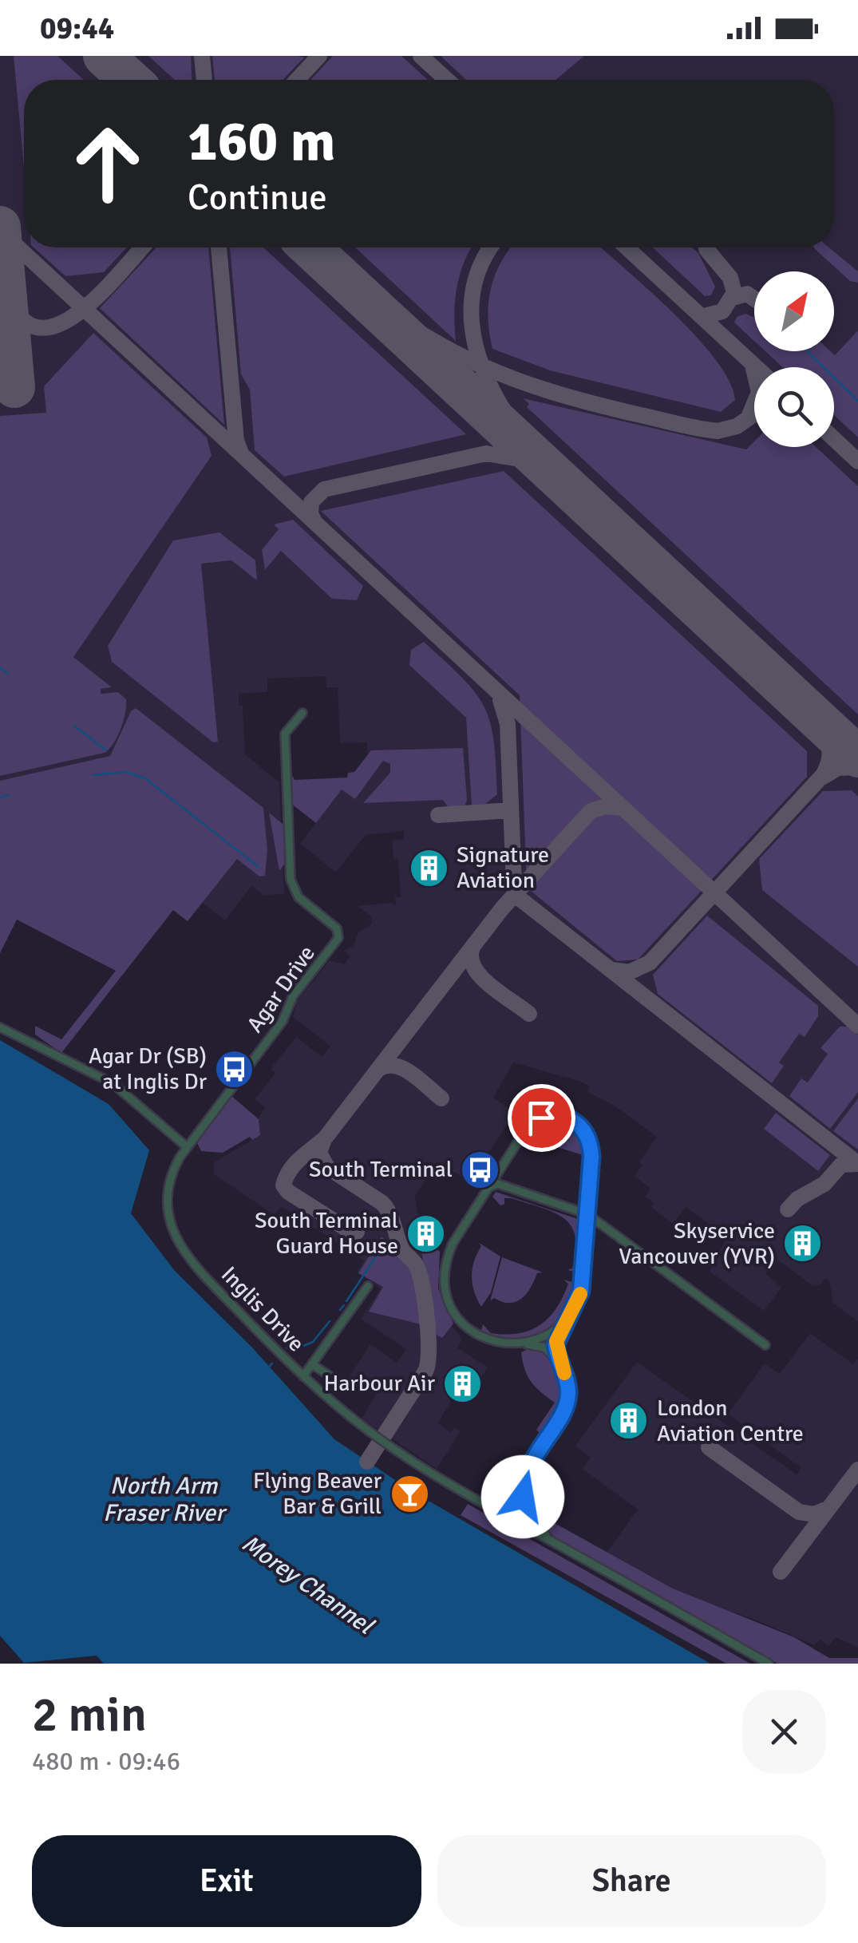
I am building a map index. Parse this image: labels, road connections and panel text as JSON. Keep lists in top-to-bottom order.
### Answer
{
  "streets": {
    "street": ["Agar Drive", "Inglis Drive"]
  },
  "crossings": [
    ["Agar Drive", "Inglis Drive"]
  ],
  "water": ["North Arm Fraser River", "Morey Channel"],
  "places": {
    "building": [
      "Signature Aviation",
      "South Terminal Guard House",
      "Skyservice Vancouver (YVR)",
      "Harbour Air",
      "London Aviation Centre"
    ],
    "bus stop": ["Agar Dr (SB) at Inglis Dr", "South Terminal"],
    "bar": ["Flying Beaver Bar & Grill"]
  },
  "north": "top right",
  "page": {
    "status": "09:44",
    "turn": ["160 m", "Continue"],
    "heading": ["2 min", "480 m · 09:46"],
    "buttons": ["Exit", "Share"]
  }
}
